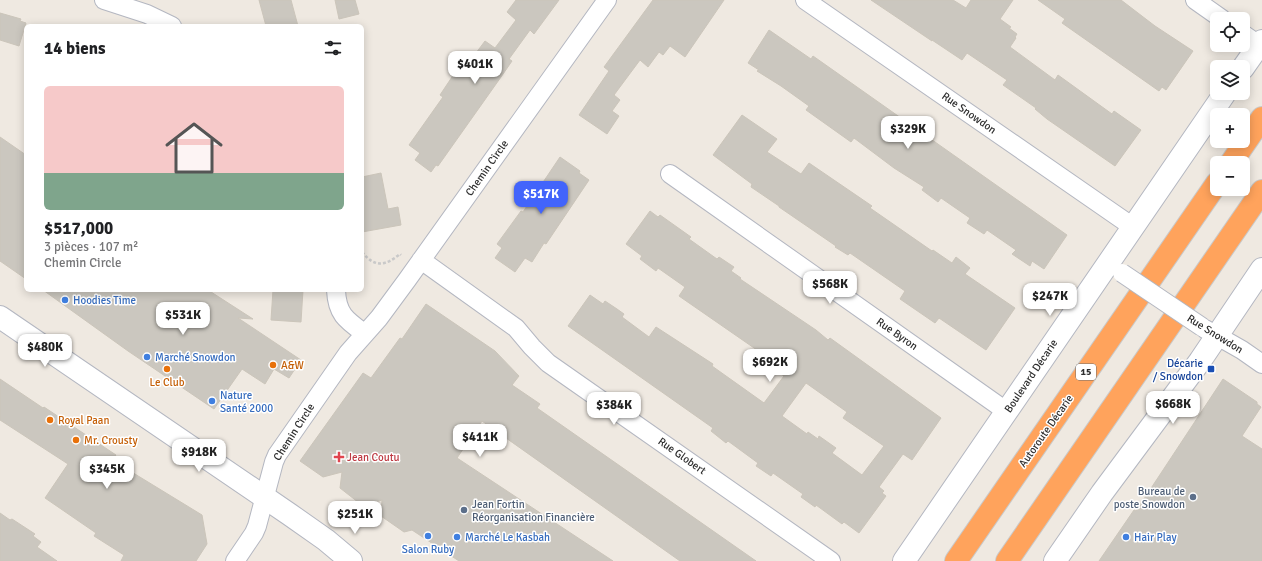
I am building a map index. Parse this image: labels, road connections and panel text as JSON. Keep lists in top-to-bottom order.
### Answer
{
  "streets": {
    "highway": ["15", "Autoroute Décarie"],
    "main road": ["Boulevard Décarie"],
    "street": [
      "Rue Snowdon",
      "Chemin Circle",
      "Rue Byron",
      "Rue Globert"
    ]
  },
  "crossings": [
    ["Rue Snowdon", "Boulevard Décarie"],
    ["Chemin Circle", "Rue Globert"],
    ["Rue Byron", "Boulevard Décarie"]
  ],
  "places": {
    "other": [
      "Hoodies Time",
      "Marché Snowdon",
      "A&W",
      "Le Club",
      "Nature Santé 2000",
      "Royal Paan",
      "Mr. Crousty",
      "Bureau de poste Snowdon",
      "Jean Fortin Réorganisation Financière",
      "Salon Ruby",
      "Marché Le Kasbah",
      "Hair Play"
    ],
    "transit": ["Décarie / Snowdon"],
    "health": ["Jean Coutu"]
  },
  "page": {
    "map_buttons": ["+", "−"],
    "heading": "14 biens",
    "price": [
      "$401K",
      "$329K",
      "$517K",
      "$568K",
      "$247K",
      "$531K",
      "$480K",
      "$692K",
      "$668K",
      "$384K",
      "$411K",
      "$918K",
      "$345K",
      "$251K"
    ],
    "list": [
      {
        "name": "$517,000",
        "note": "3 pièces · 107 m² · Chemin Circle"
      }
    ]
  }
}
